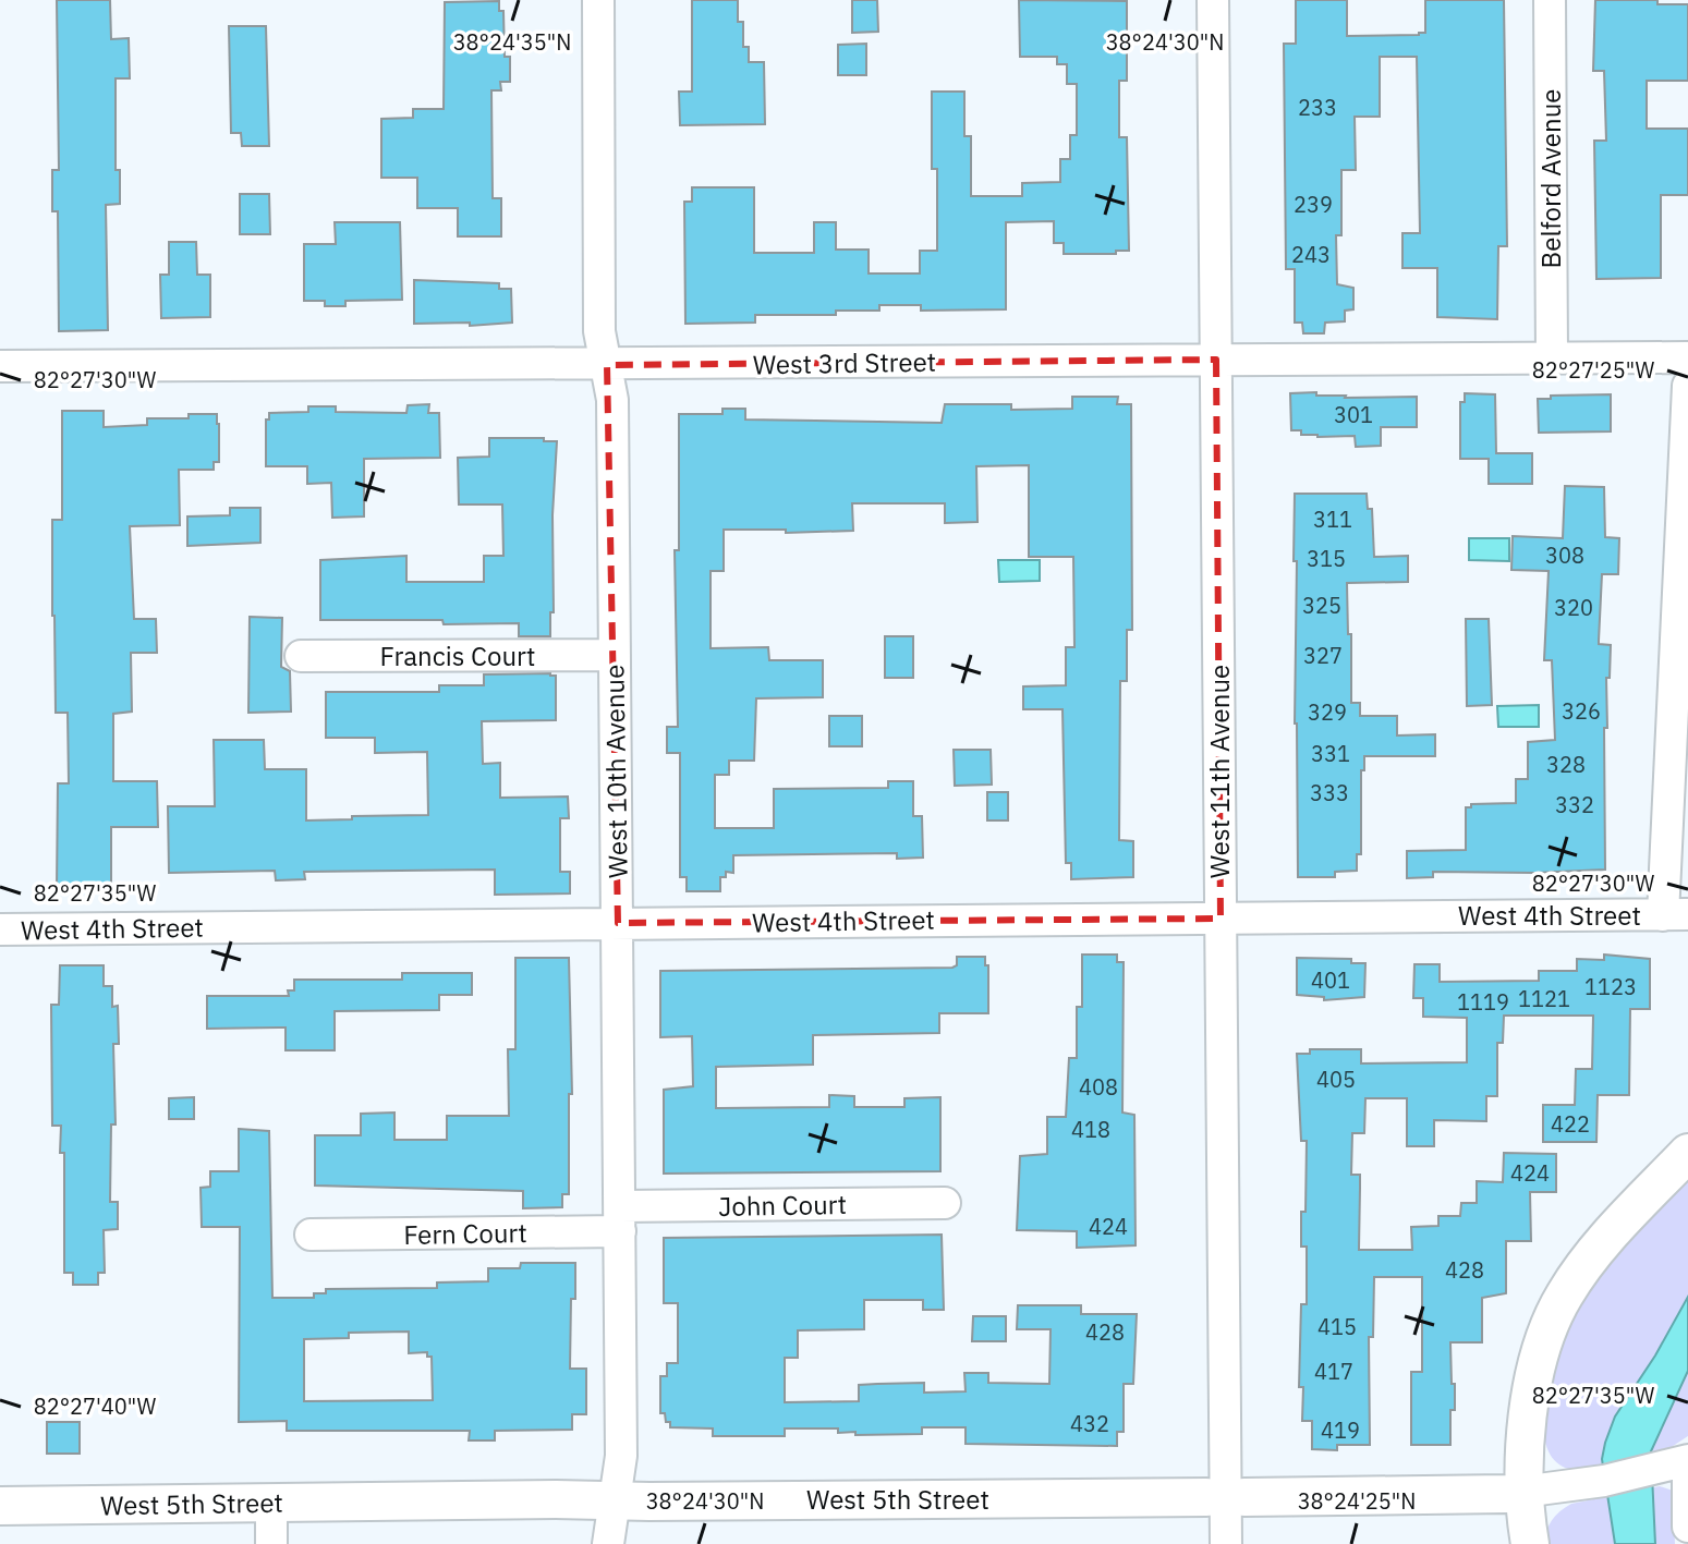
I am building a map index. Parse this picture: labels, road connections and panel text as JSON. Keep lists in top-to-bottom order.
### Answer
{
  "streets": {
    "street": [
      "Belford Avenue",
      "West 3rd Street",
      "Francis Court",
      "West 10th Avenue",
      "West 11th Avenue",
      "West 4th Street",
      "John Court",
      "Fern Court",
      "West 5th Street"
    ]
  },
  "crossings": [
    ["Belford Avenue", "West 3rd Street"],
    ["West 3rd Street", "West 10th Avenue"],
    ["West 3rd Street", "West 11th Avenue"],
    ["Francis Court", "West 10th Avenue"],
    ["West 10th Avenue", "West 4th Street"],
    ["West 10th Avenue", "John Court"],
    ["West 10th Avenue", "Fern Court"],
    ["West 10th Avenue", "West 5th Street"],
    ["West 11th Avenue", "West 4th Street"],
    ["West 11th Avenue", "West 5th Street"],
    ["John Court", "Fern Court"]
  ],
  "house_numbers": [
    "233",
    "239",
    "243",
    "301",
    "311",
    "308",
    "315",
    "325",
    "320",
    "327",
    "326",
    "329",
    "331",
    "328",
    "333",
    "332",
    "401",
    "1123",
    "1121",
    "1119",
    "405",
    "408",
    "422",
    "418",
    "424",
    "424",
    "428",
    "415",
    "428",
    "417",
    "432",
    "419"
  ],
  "coordinates": [
    "38°24'35\"N",
    "38°24'30\"N",
    "82°27'25\"W",
    "82°27'30\"W",
    "82°27'35\"W",
    "82°27'40\"W",
    "38°24'25\"N"
  ]
}
